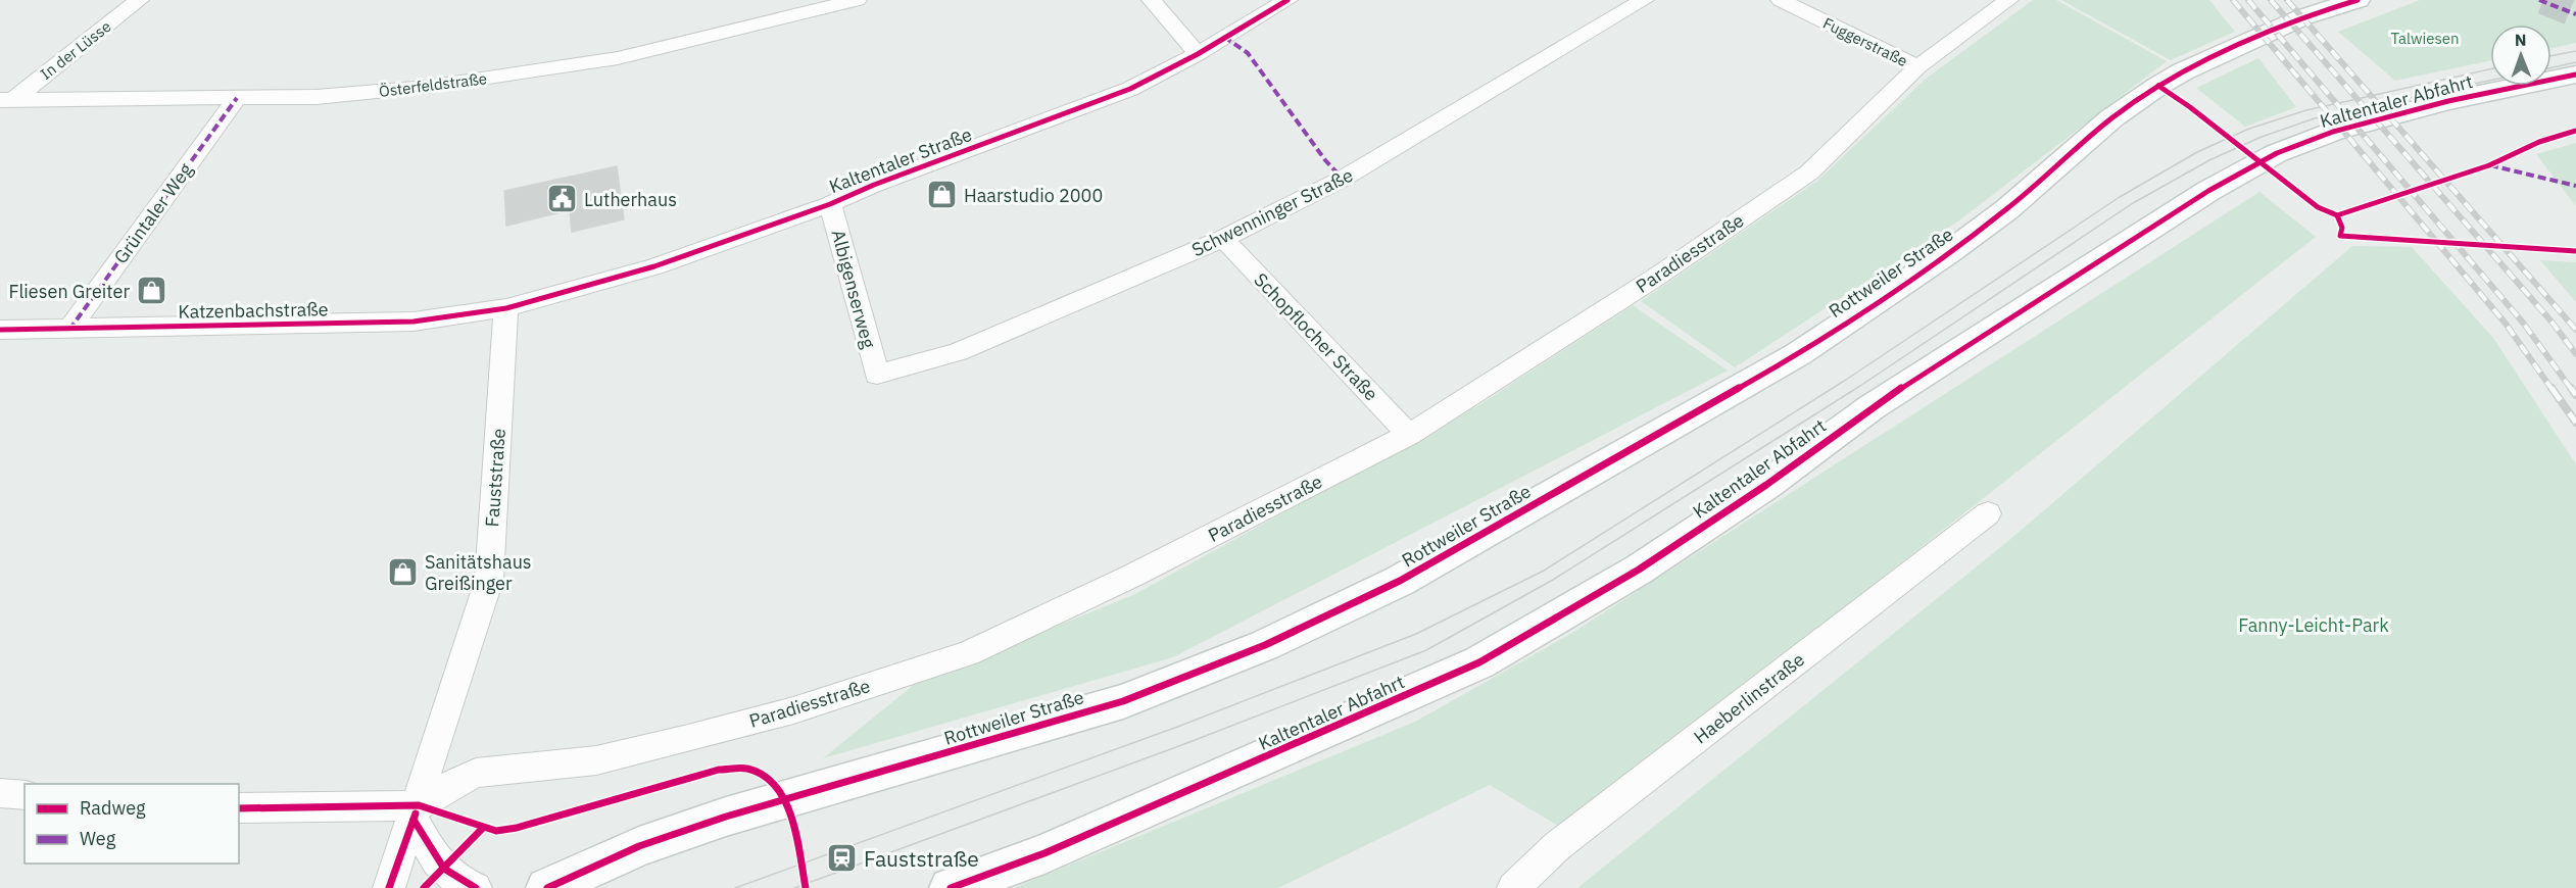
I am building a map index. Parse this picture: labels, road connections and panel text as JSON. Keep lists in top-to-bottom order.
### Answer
{
  "streets": {
    "main road": ["Kaltentaler Abfahrt", "Rottweiler Straße"],
    "street": [
      "Fuggerstraße",
      "In der Lüsse",
      "Österfeldstraße",
      "Kaltentaler Straße",
      "Schwenninger Straße",
      "Grüntaler Weg",
      "Paradiesstraße",
      "Albigenserweg",
      "Katzenbachstraße",
      "Schopflocher Straße",
      "Fauststraße",
      "Haeberlinstraße"
    ]
  },
  "crossings": [
    ["Fuggerstraße", "Paradiesstraße"],
    ["In der Lüsse", "Österfeldstraße"],
    ["Österfeldstraße", "Grüntaler Weg"],
    ["Kaltentaler Straße", "Albigenserweg"],
    ["Kaltentaler Straße", "Katzenbachstraße"],
    ["Kaltentaler Straße", "Fauststraße"],
    ["Schwenninger Straße", "Albigenserweg"],
    ["Schwenninger Straße", "Schopflocher Straße"],
    ["Grüntaler Weg", "Katzenbachstraße"],
    ["Paradiesstraße", "Schopflocher Straße"],
    ["Paradiesstraße", "Fauststraße"],
    ["Katzenbachstraße", "Fauststraße"]
  ],
  "parks": ["Talwiesen", "Fanny-Leicht-Park"],
  "places": {
    "shop": ["Haarstudio 2000", "Fliesen Greiter", "Sanitätshaus Greißinger"],
    "public building": ["Lutherhaus"],
    "station": ["Fauststraße"]
  },
  "legend": ["Radweg", "Weg"],
  "north": "top"
}
